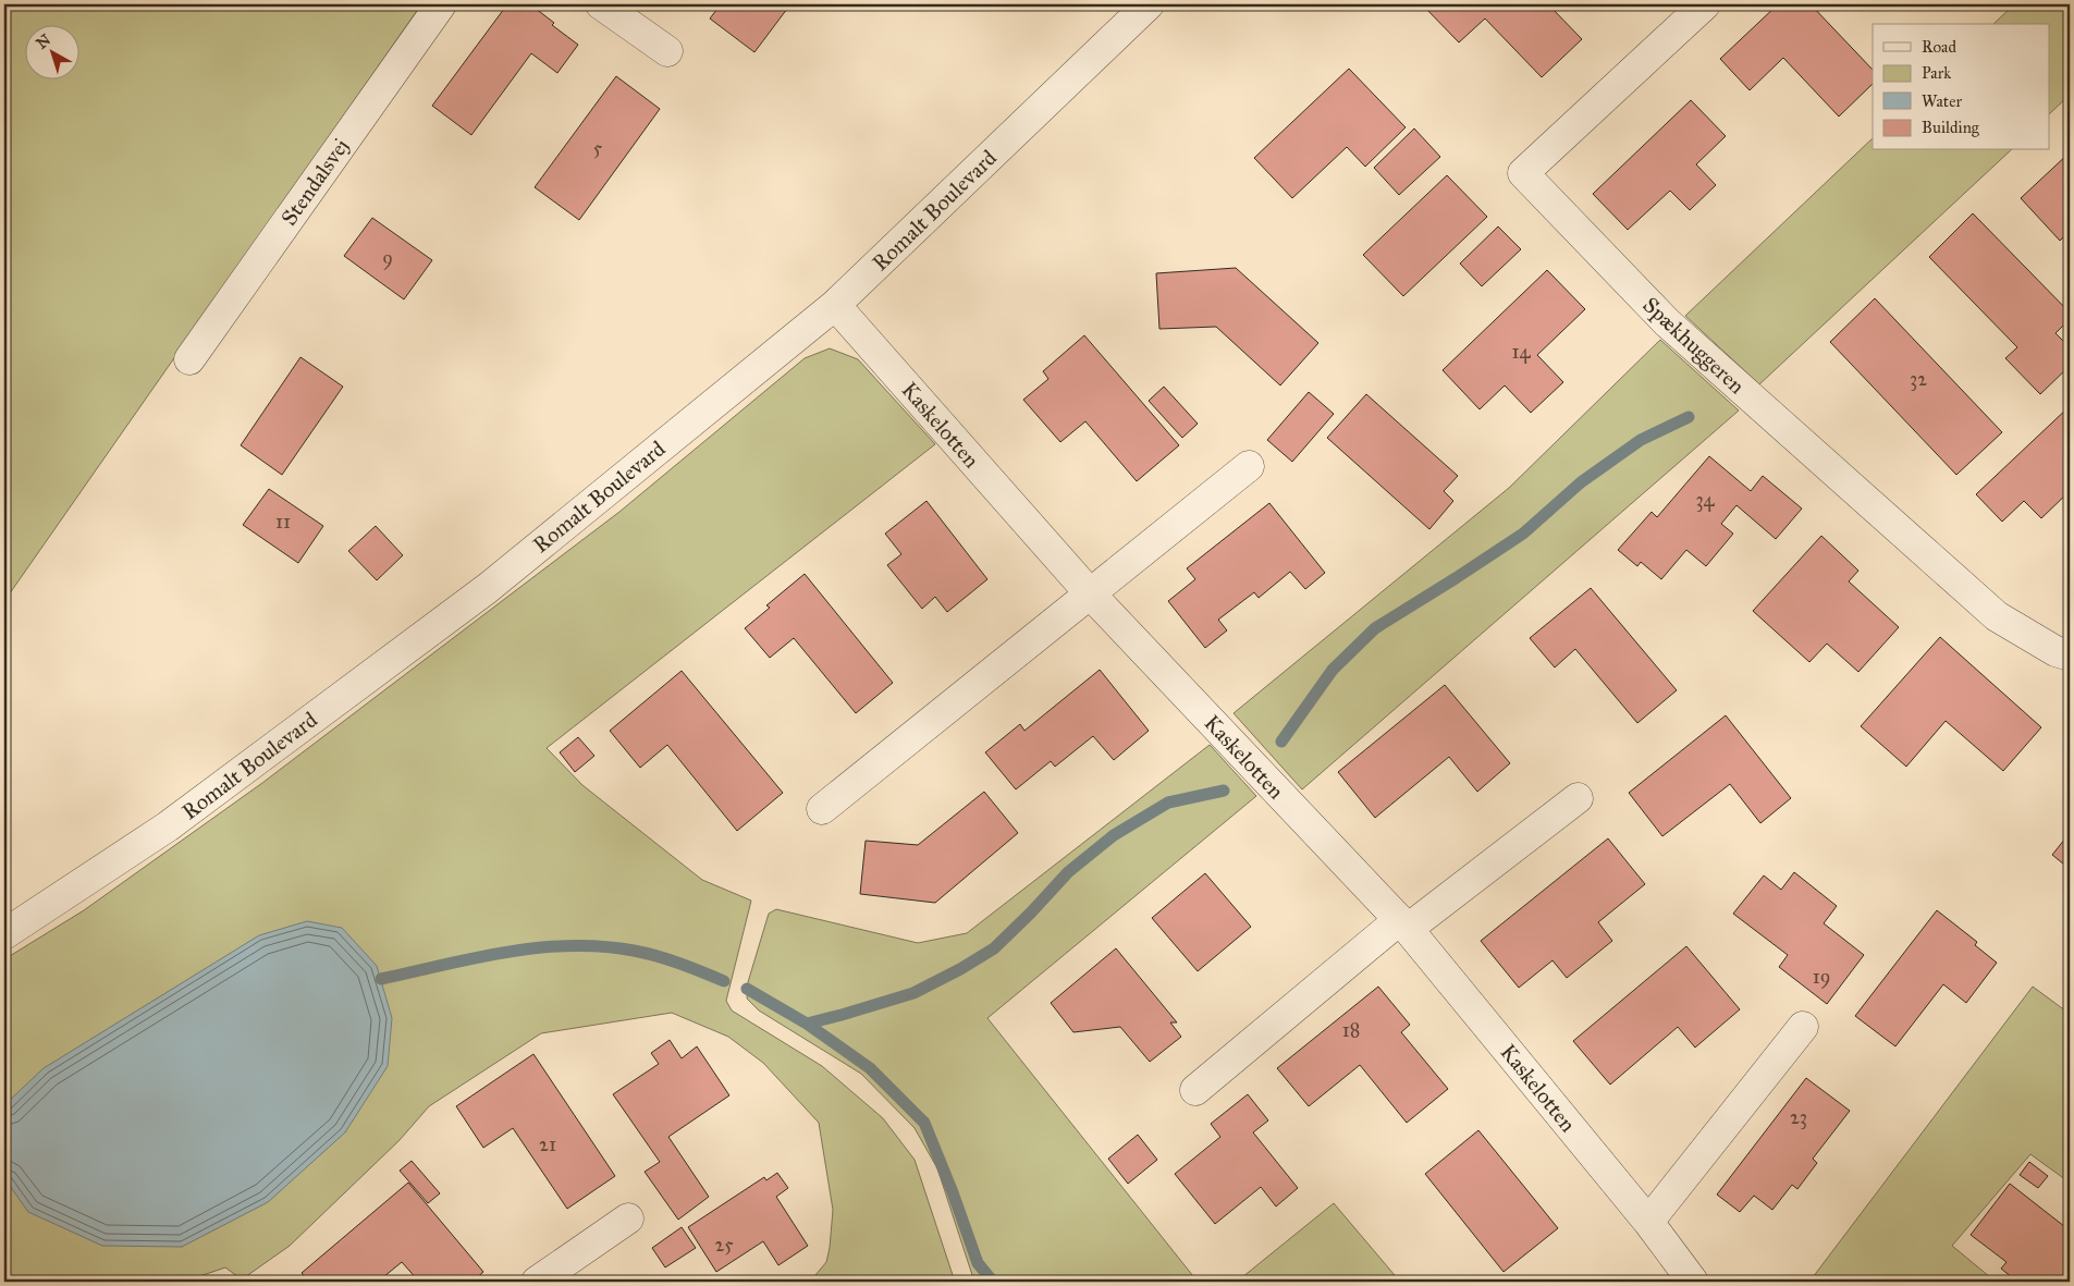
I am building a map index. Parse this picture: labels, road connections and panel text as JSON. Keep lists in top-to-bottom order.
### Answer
{
  "streets": {
    "street": [
      "Stendalsvej",
      "Romalt Boulevard",
      "Spækhuggeren",
      "Kaskelotten"
    ]
  },
  "crossings": [
    ["Romalt Boulevard", "Kaskelotten"]
  ],
  "house_numbers": [
    "5",
    "9",
    "14",
    "32",
    "34",
    "11",
    "19",
    "18",
    "23",
    "21",
    "25"
  ],
  "legend": [
    "Road",
    "Park",
    "Water",
    "Building"
  ],
  "north": "top left"
}
